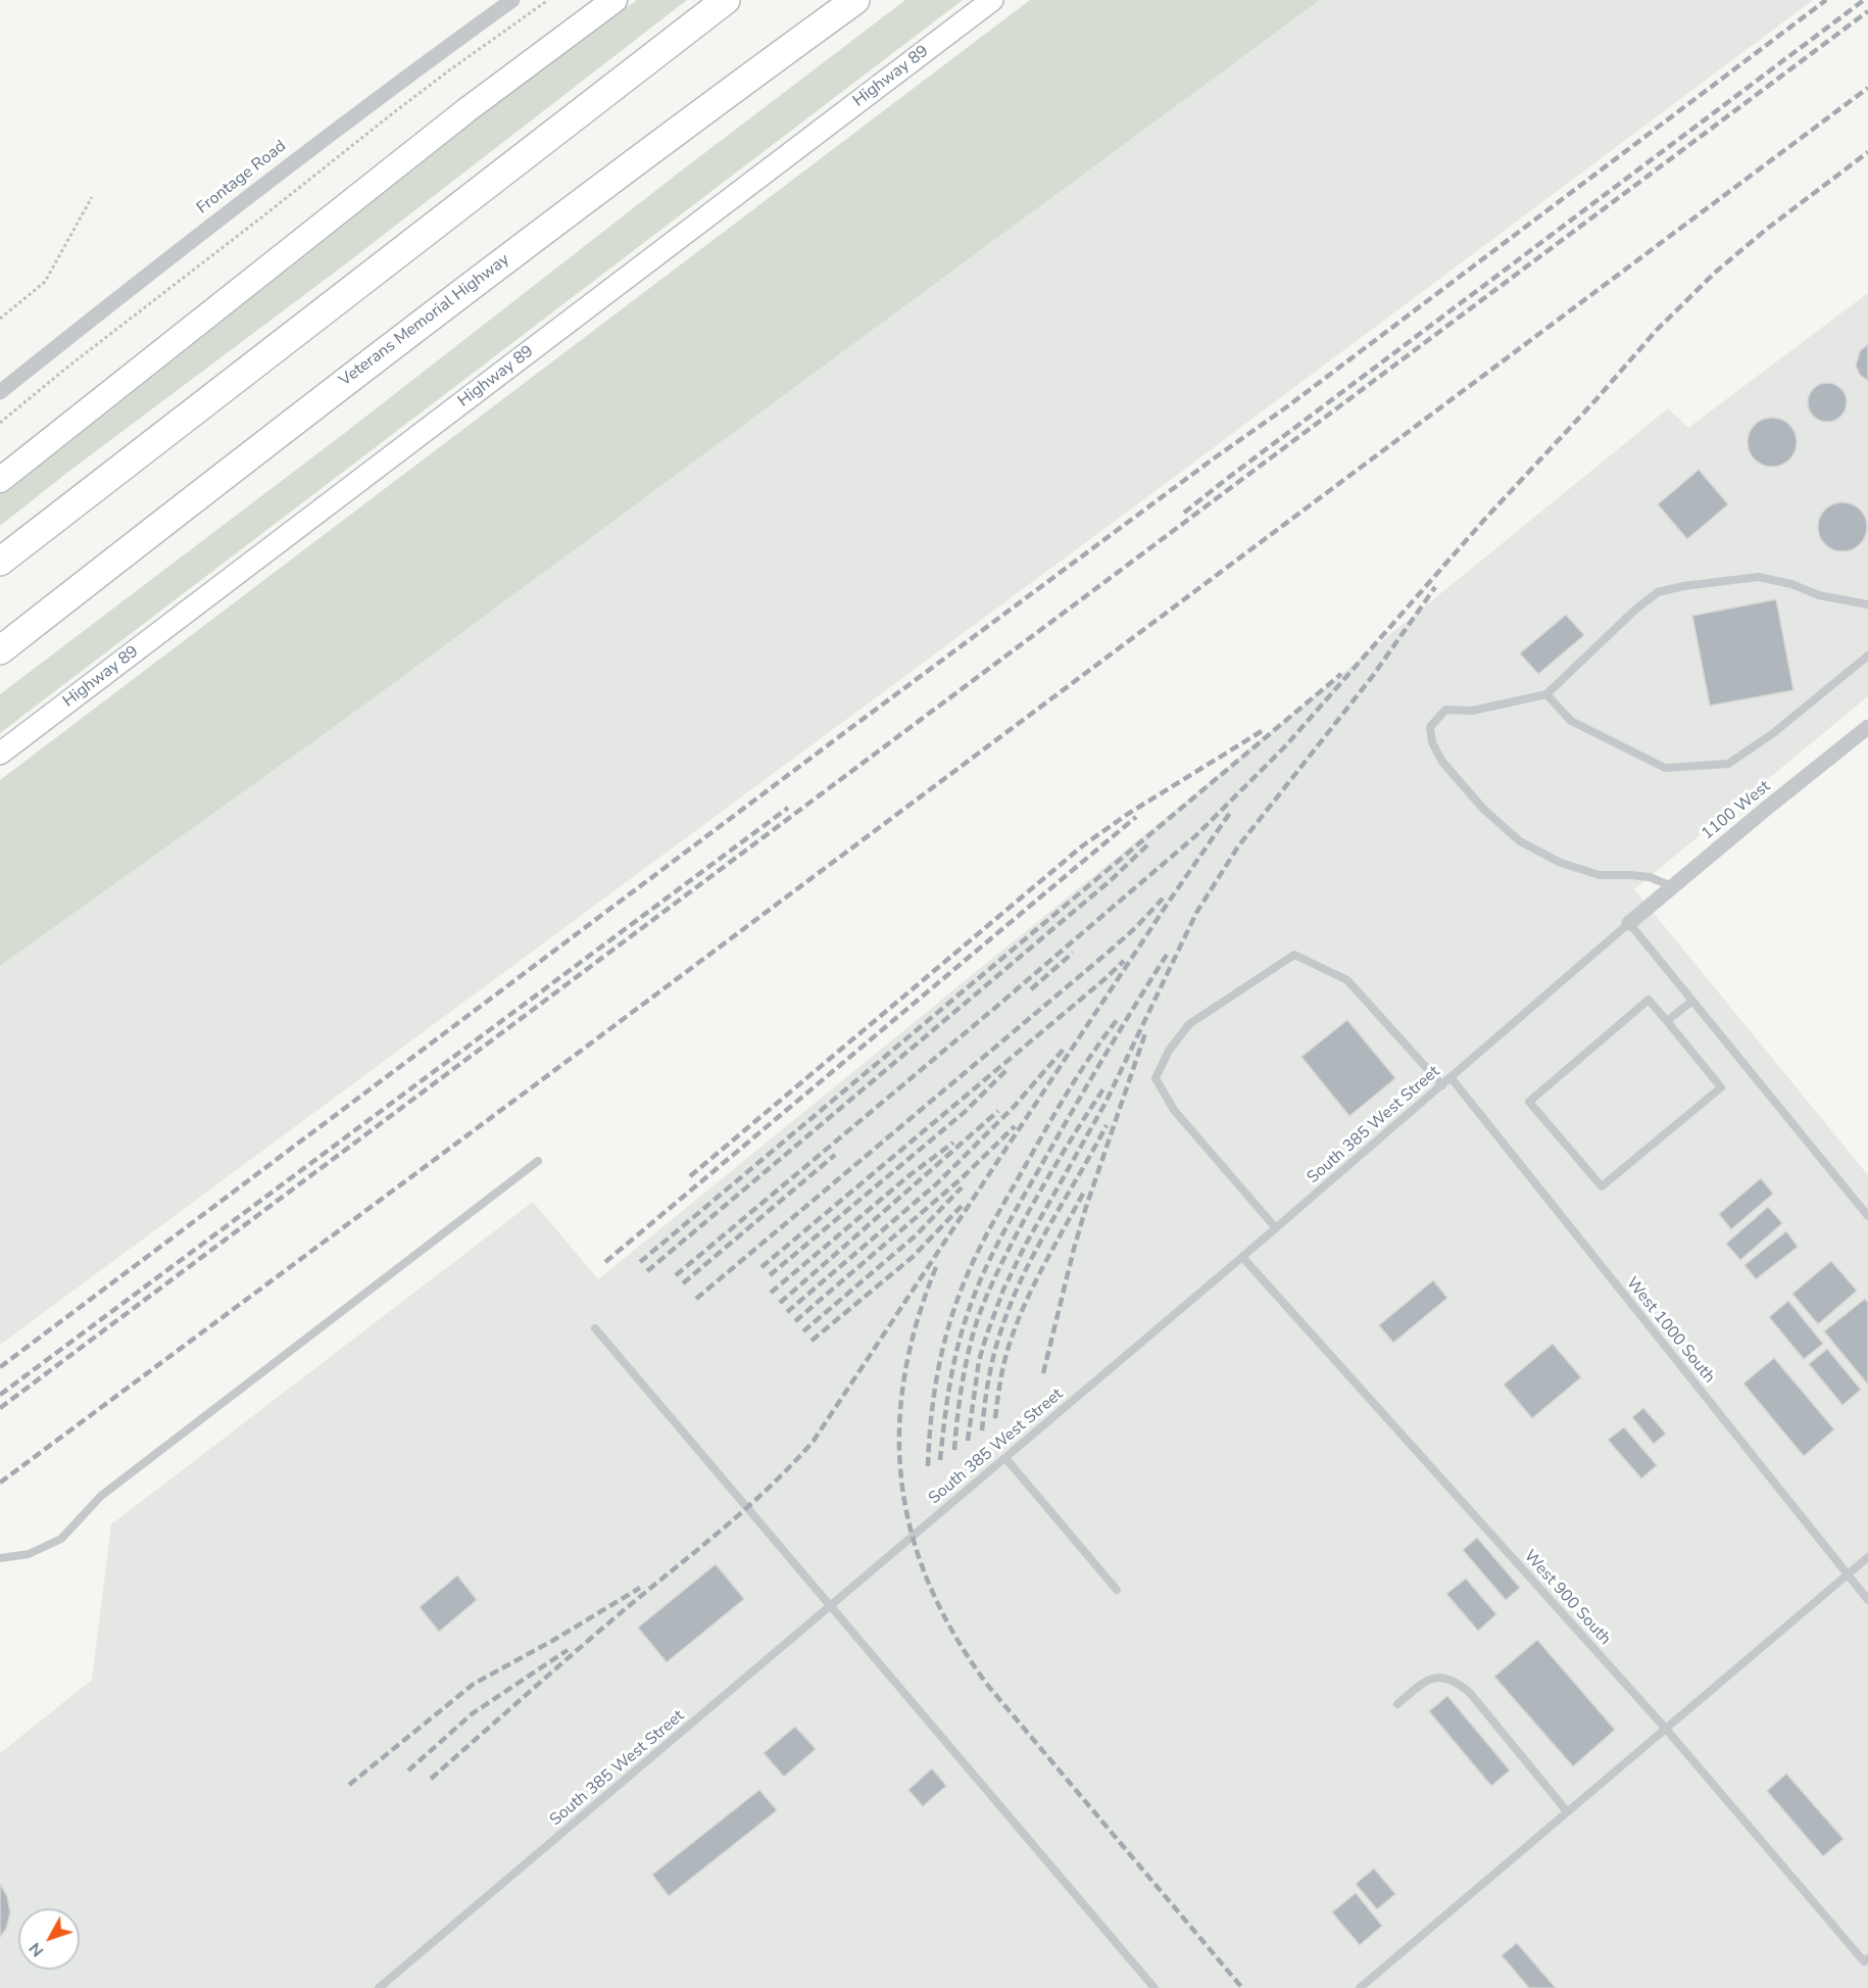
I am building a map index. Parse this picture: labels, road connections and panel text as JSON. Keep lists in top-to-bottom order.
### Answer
{
  "streets": {
    "highway": ["Veterans Memorial Highway"],
    "main road": ["Highway 89"],
    "street": ["Frontage Road", "1100 West"],
    "lane": ["South 385 West Street", "West 1000 South", "West 900 South"]
  },
  "crossings": [
    ["1100 West", "South 385 West Street"],
    ["South 385 West Street", "West 1000 South"],
    ["South 385 West Street", "West 900 South"]
  ],
  "north": "bottom left"
}
